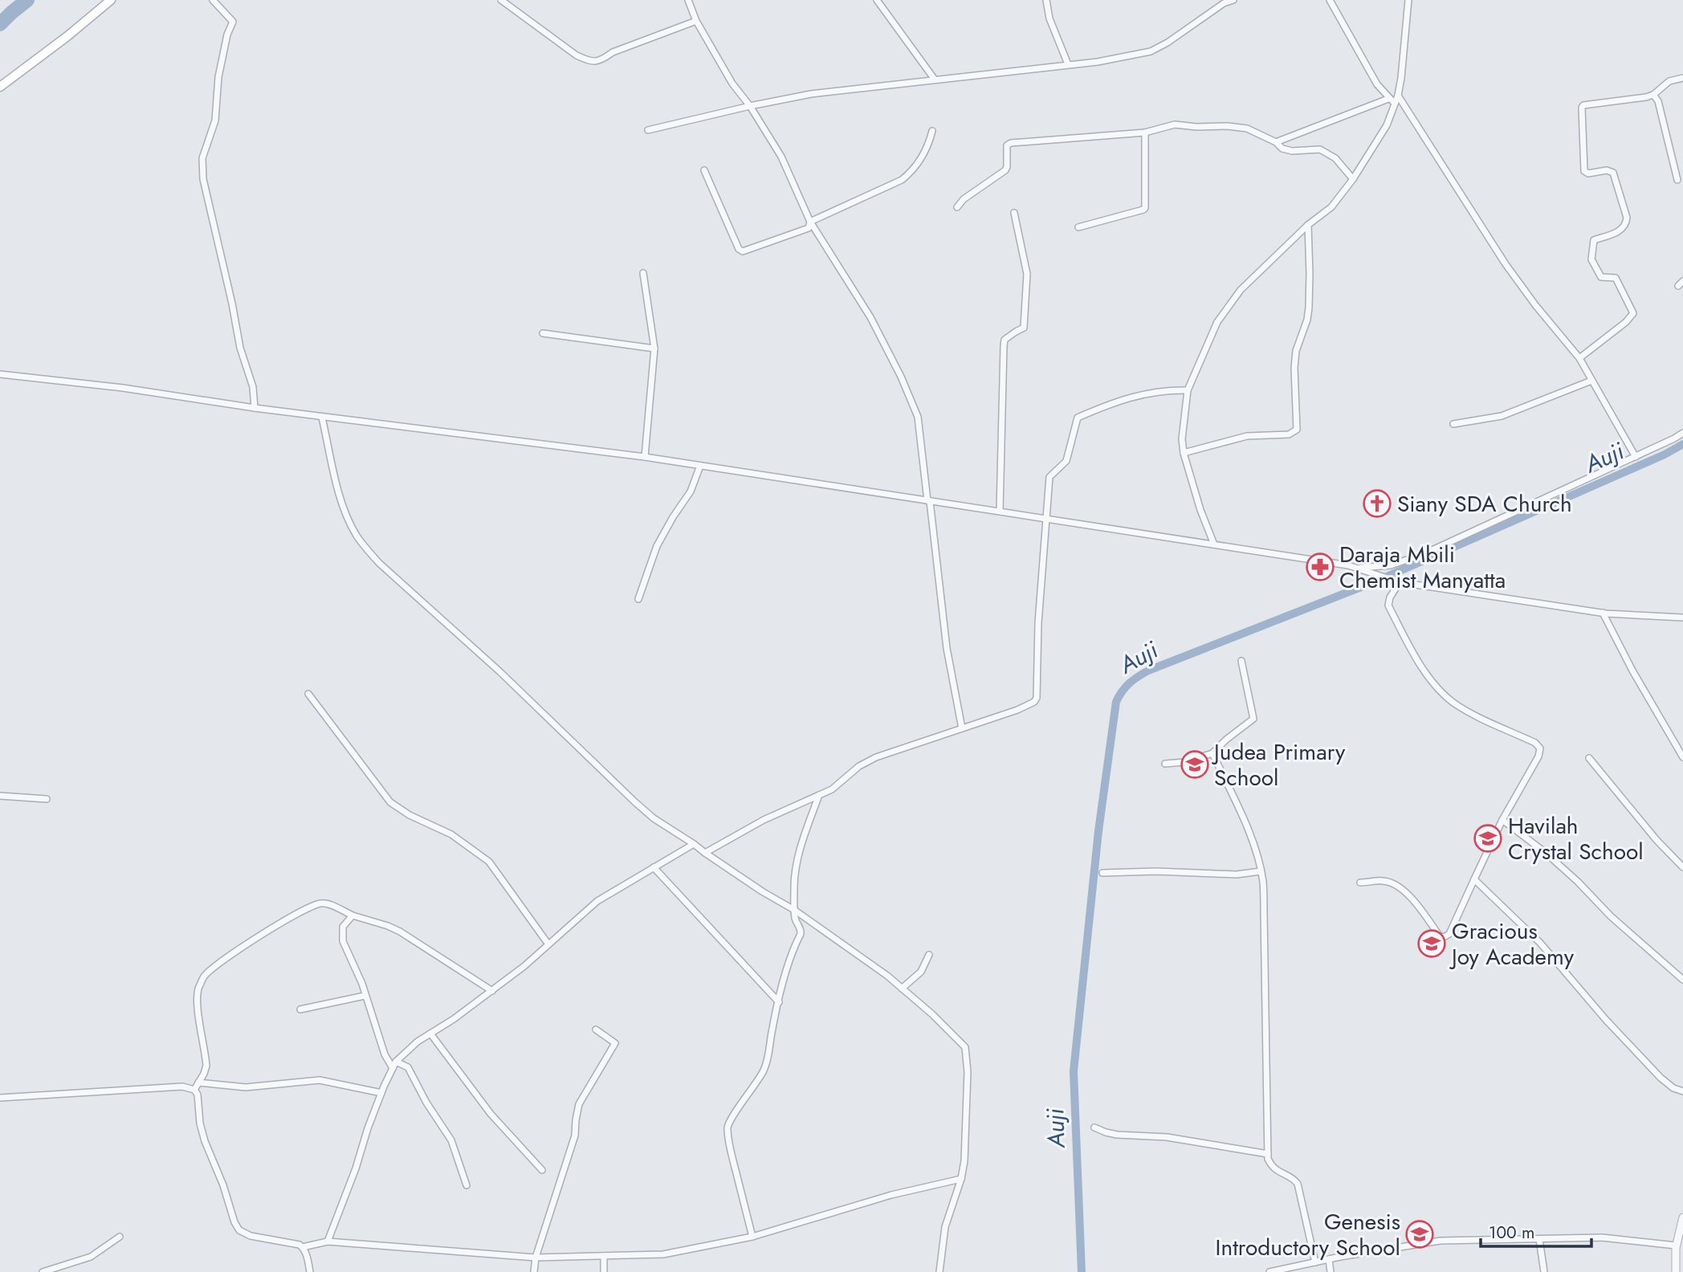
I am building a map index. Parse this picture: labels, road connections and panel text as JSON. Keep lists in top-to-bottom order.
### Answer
{
  "water": ["Auji"],
  "places": {
    "church": ["Siany SDA Church"],
    "pharmacy": ["Daraja Mbili Chemist Manyatta"],
    "school or university": [
      "Judea Primary School",
      "Havilah Crystal School",
      "Gracious Joy Academy",
      "Genesis Introductory School"
    ]
  },
  "scale_bar": "100 m"
}
